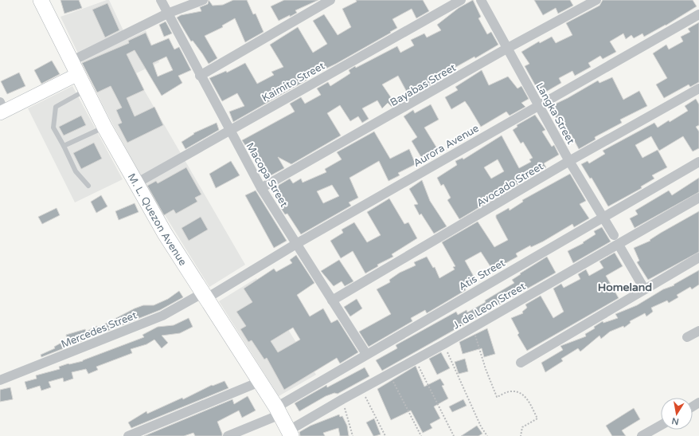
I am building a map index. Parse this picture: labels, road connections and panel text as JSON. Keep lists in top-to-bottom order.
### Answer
{
  "streets": {
    "main road": ["M. L. Quezon Avenue"],
    "street": [
      "Kaimito Street",
      "Bayabas Street",
      "Langka Street",
      "Aurora Avenue",
      "Macopa Street",
      "Avocado Street",
      "Atis Street",
      "J. de Leon Street",
      "Mercedes Street"
    ]
  },
  "crossings": [
    ["Kaimito Street", "Macopa Street"],
    ["Kaimito Street", "M. L. Quezon Avenue"],
    ["Bayabas Street", "Langka Street"],
    ["Bayabas Street", "Macopa Street"],
    ["Langka Street", "Aurora Avenue"],
    ["Langka Street", "Avocado Street"],
    ["Langka Street", "Atis Street"],
    ["Aurora Avenue", "Macopa Street"],
    ["Aurora Avenue", "M. L. Quezon Avenue"],
    ["Aurora Avenue", "Mercedes Street"],
    ["Macopa Street", "Avocado Street"],
    ["Macopa Street", "Atis Street"],
    ["M. L. Quezon Avenue", "Atis Street"],
    ["M. L. Quezon Avenue", "J. de Leon Street"],
    ["M. L. Quezon Avenue", "Mercedes Street"]
  ],
  "districts": ["Homeland"],
  "north": "bottom"
}
